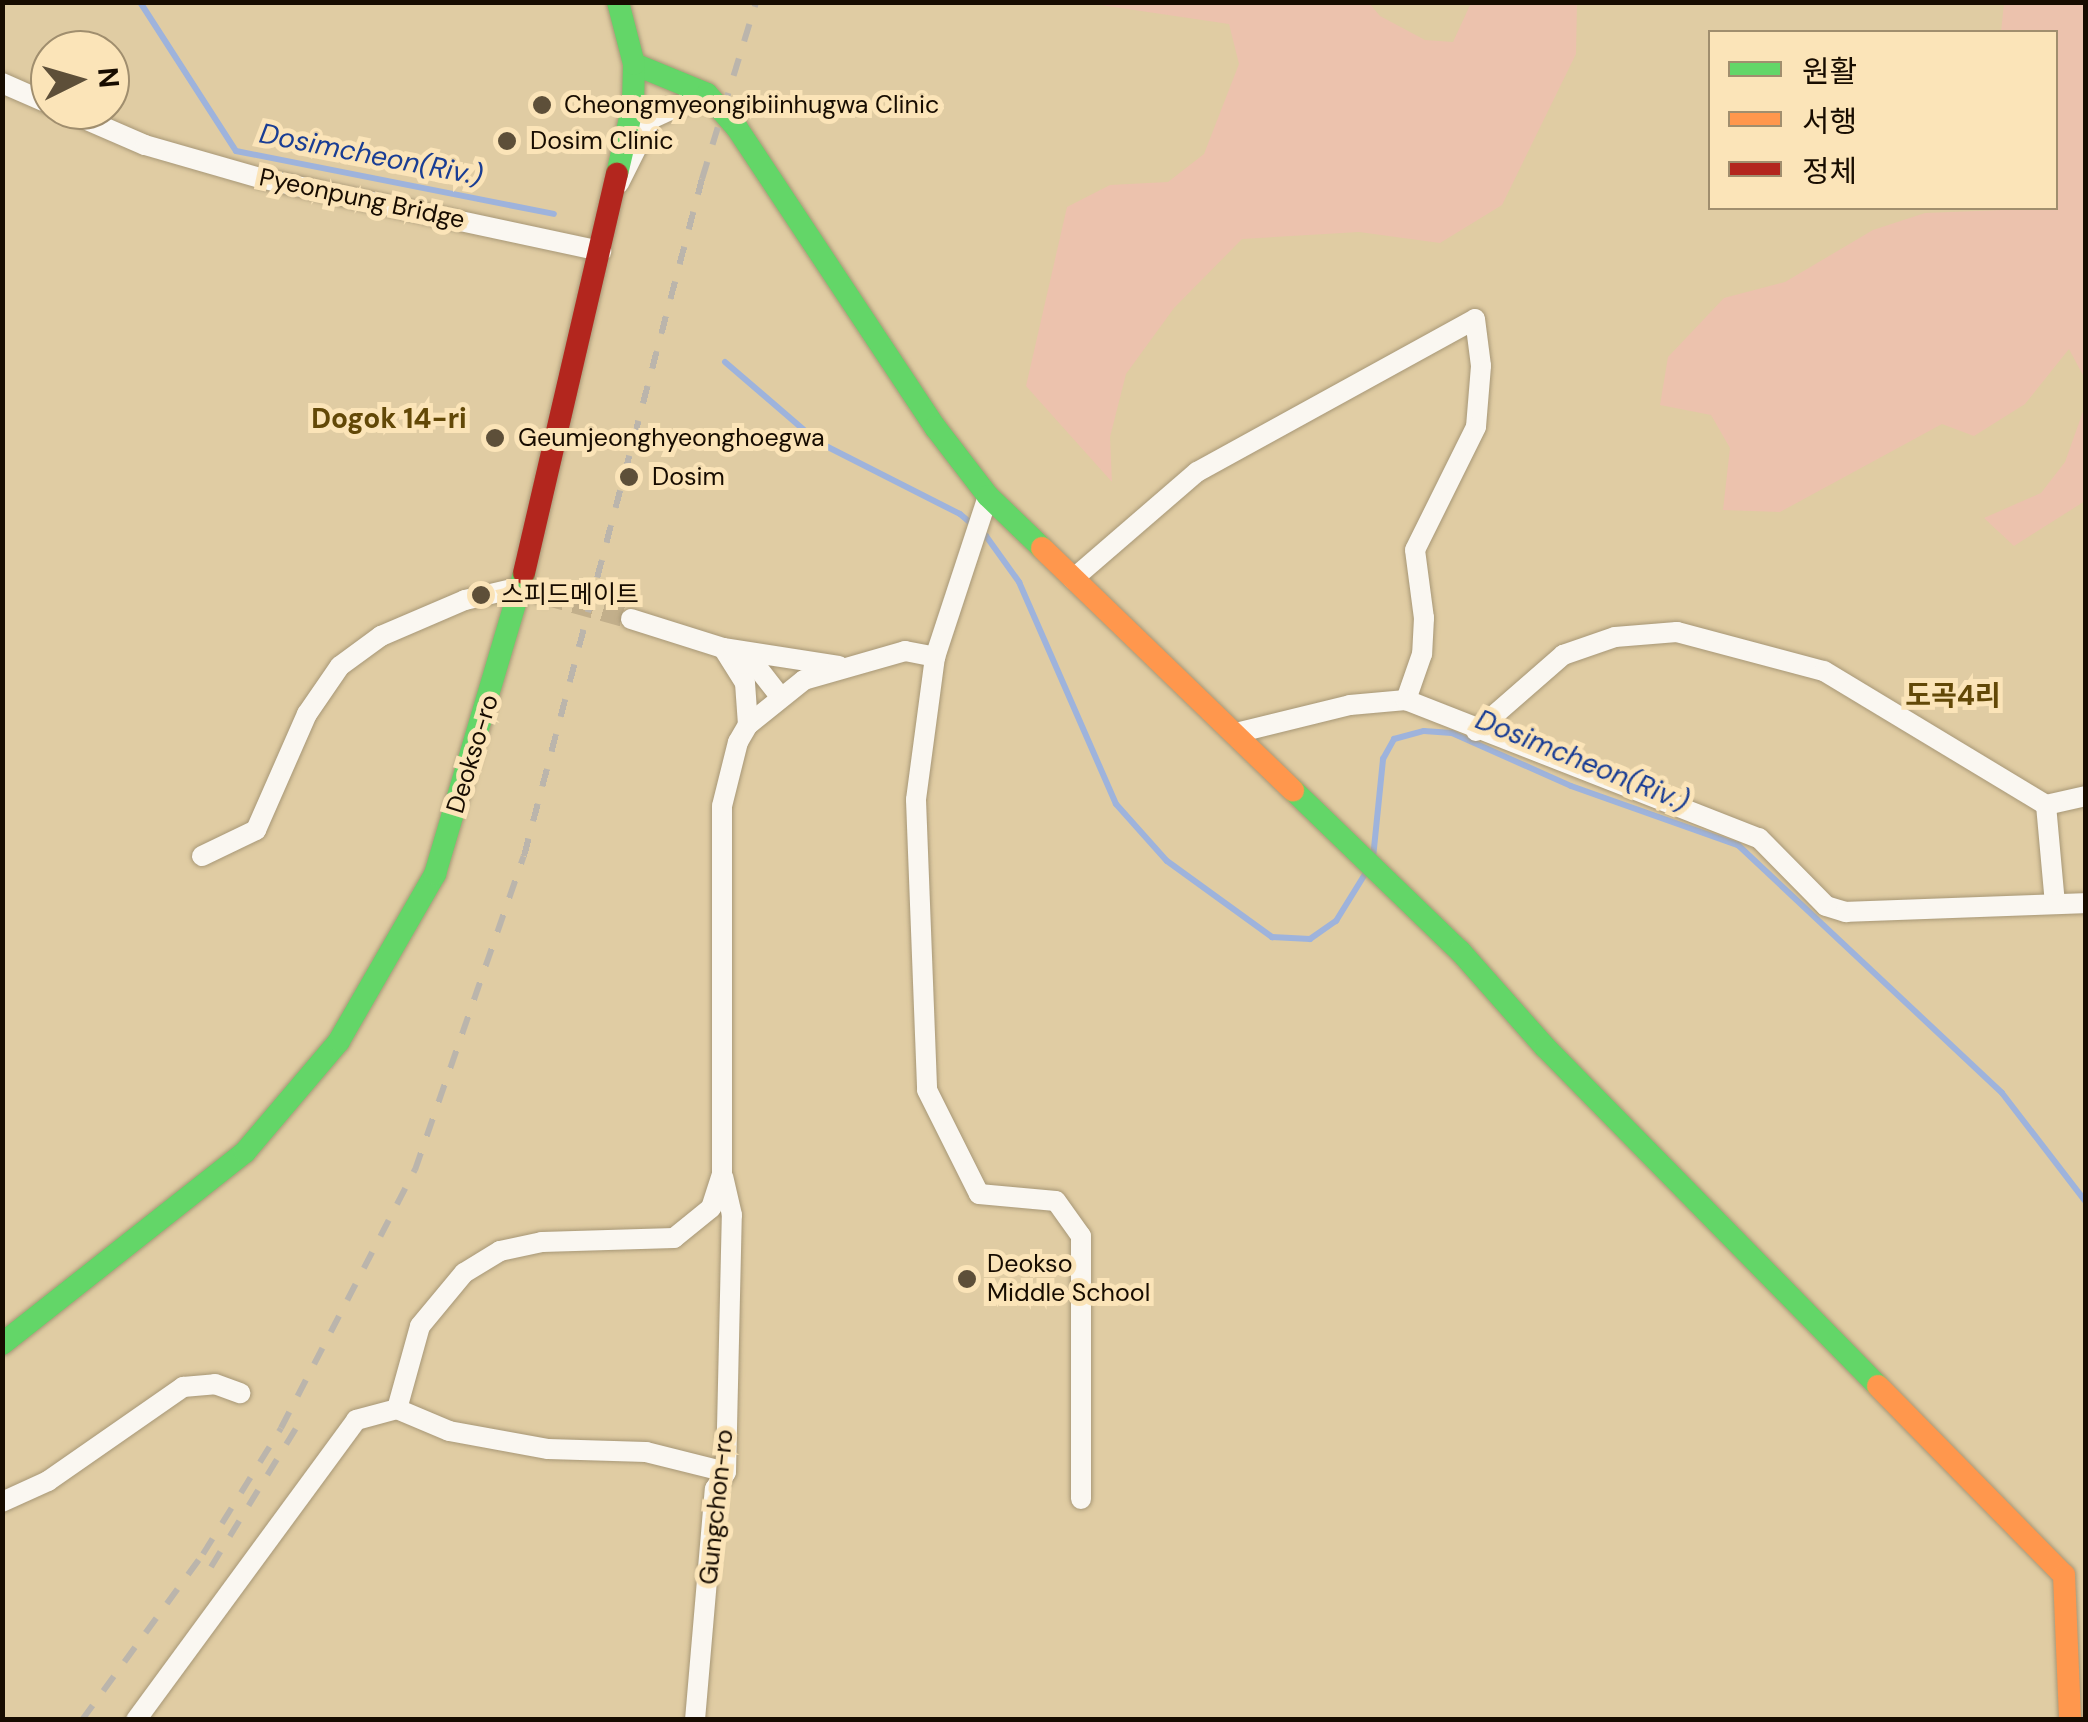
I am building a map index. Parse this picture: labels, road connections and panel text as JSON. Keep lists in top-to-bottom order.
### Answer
{
  "streets": {
    "street": ["Pyeonpung Bridge", "Deokso-ro", "Gungchon-ro"]
  },
  "crossings": [
    ["Pyeonpung Bridge", "Deokso-ro"]
  ],
  "districts": ["Dogok 14-ri", "도곡4리"],
  "water": ["Dosimcheon(Riv.)"],
  "places": [
    "Cheongmyeongibiinhugwa Clinic",
    "Dosim Clinic",
    "Geumjeonghyeonghoegwa",
    "Dosim",
    "스피드메이트",
    "Deokso Middle School"
  ],
  "legend": ["원활", "서행", "정체"],
  "north": "right"
}
